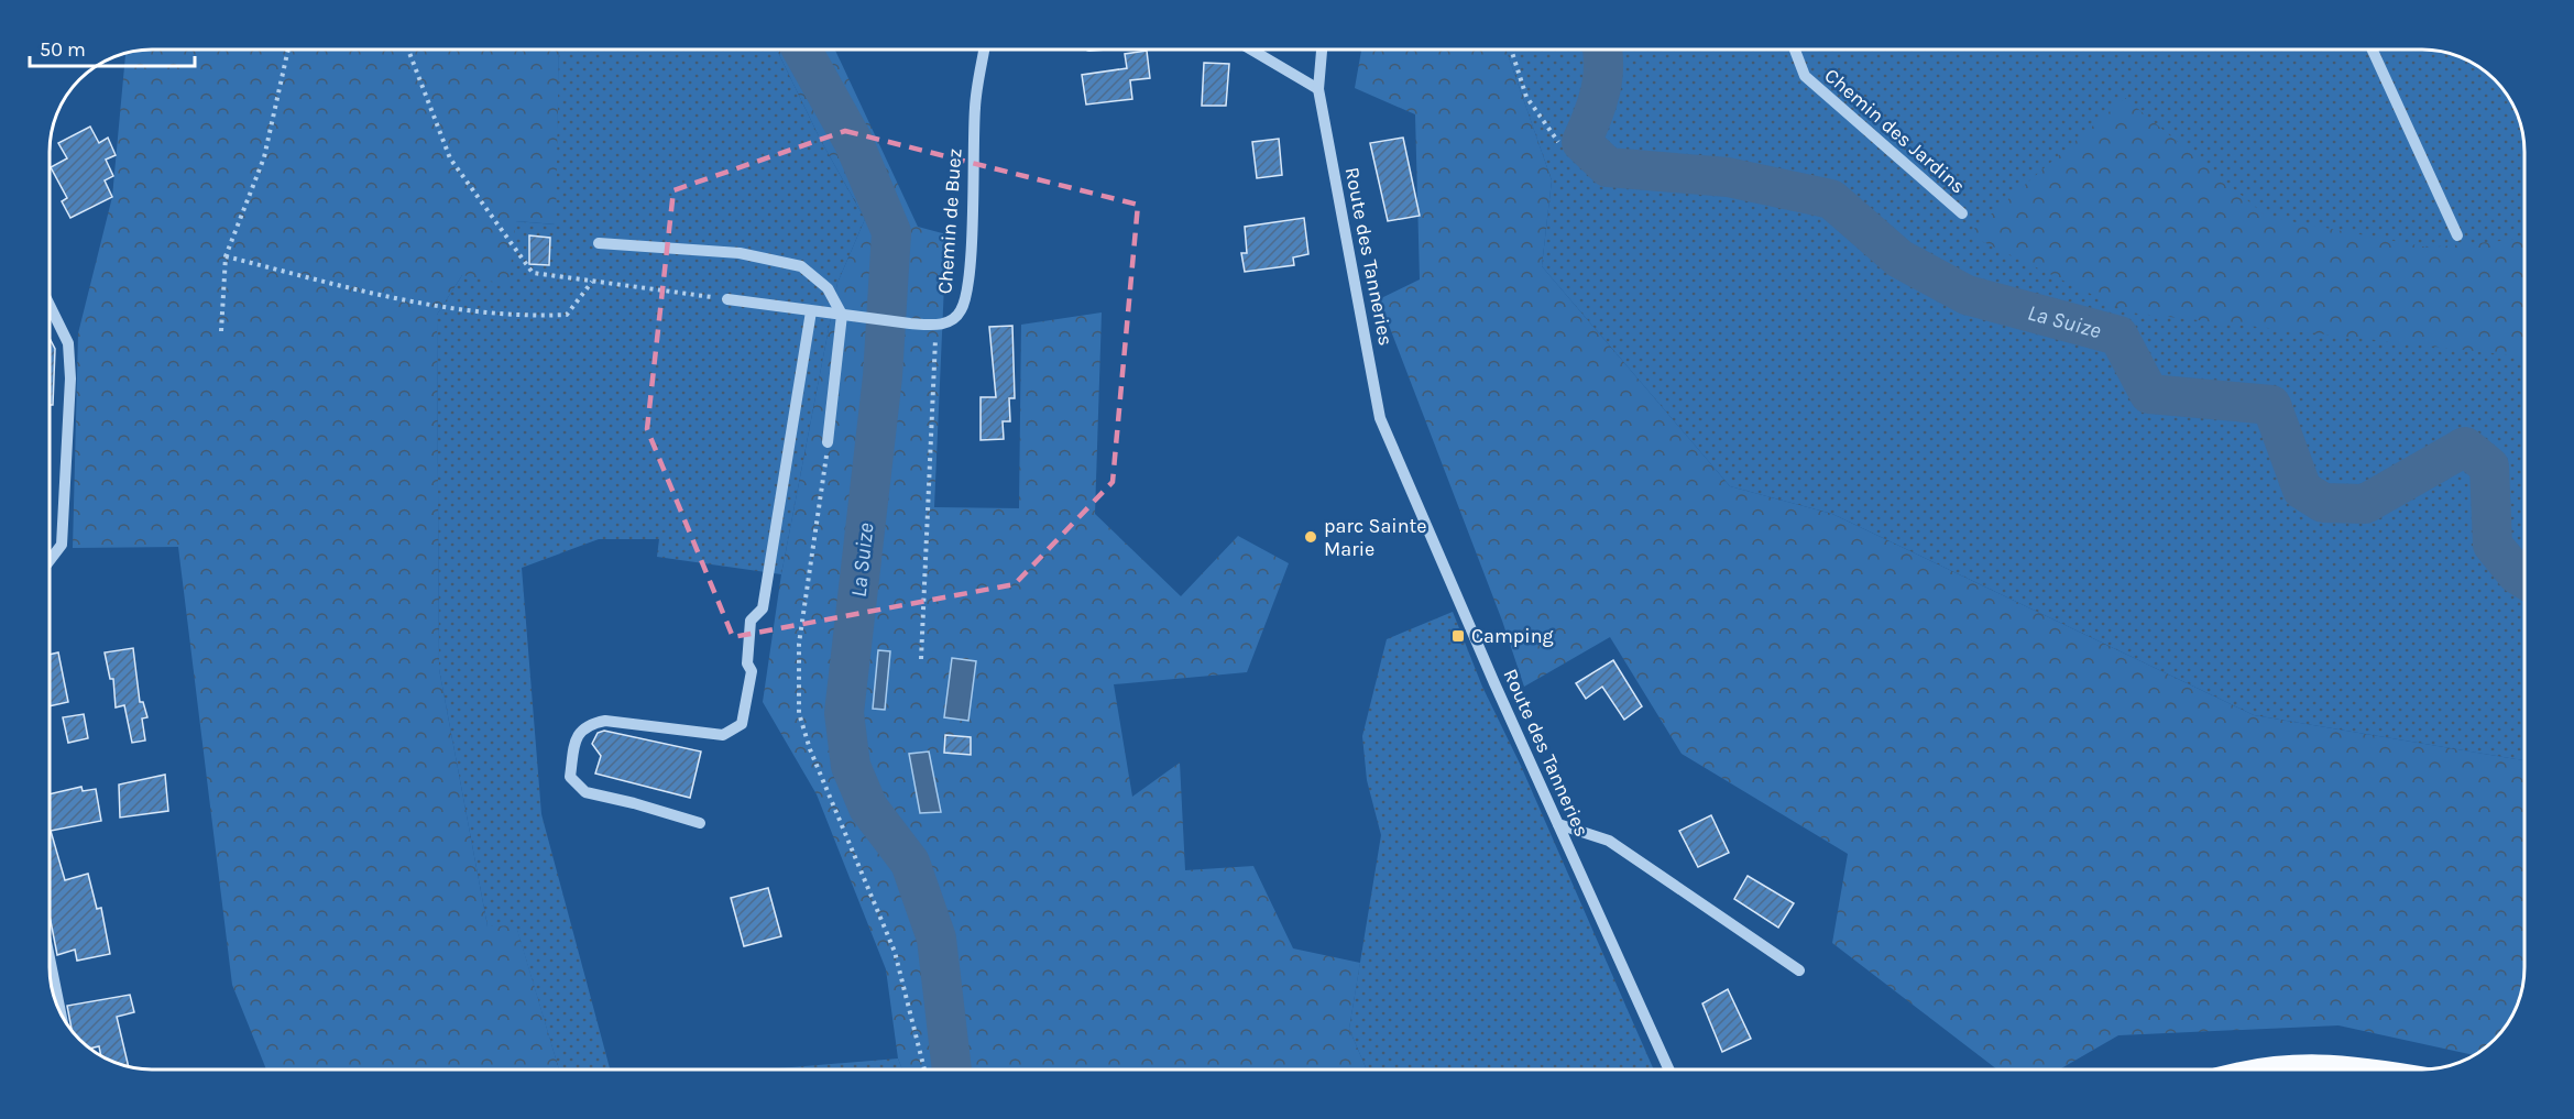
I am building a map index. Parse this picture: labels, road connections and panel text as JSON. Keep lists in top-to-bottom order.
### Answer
{
  "streets": {
    "street": ["Chemin des Jardins", "Chemin de Buez", "Route des Tanneries"]
  },
  "water": ["La Suize"],
  "places": {
    "other": ["parc Sainte Marie"],
    "transit": ["Camping"]
  },
  "scale_bar": "50 m"
}
